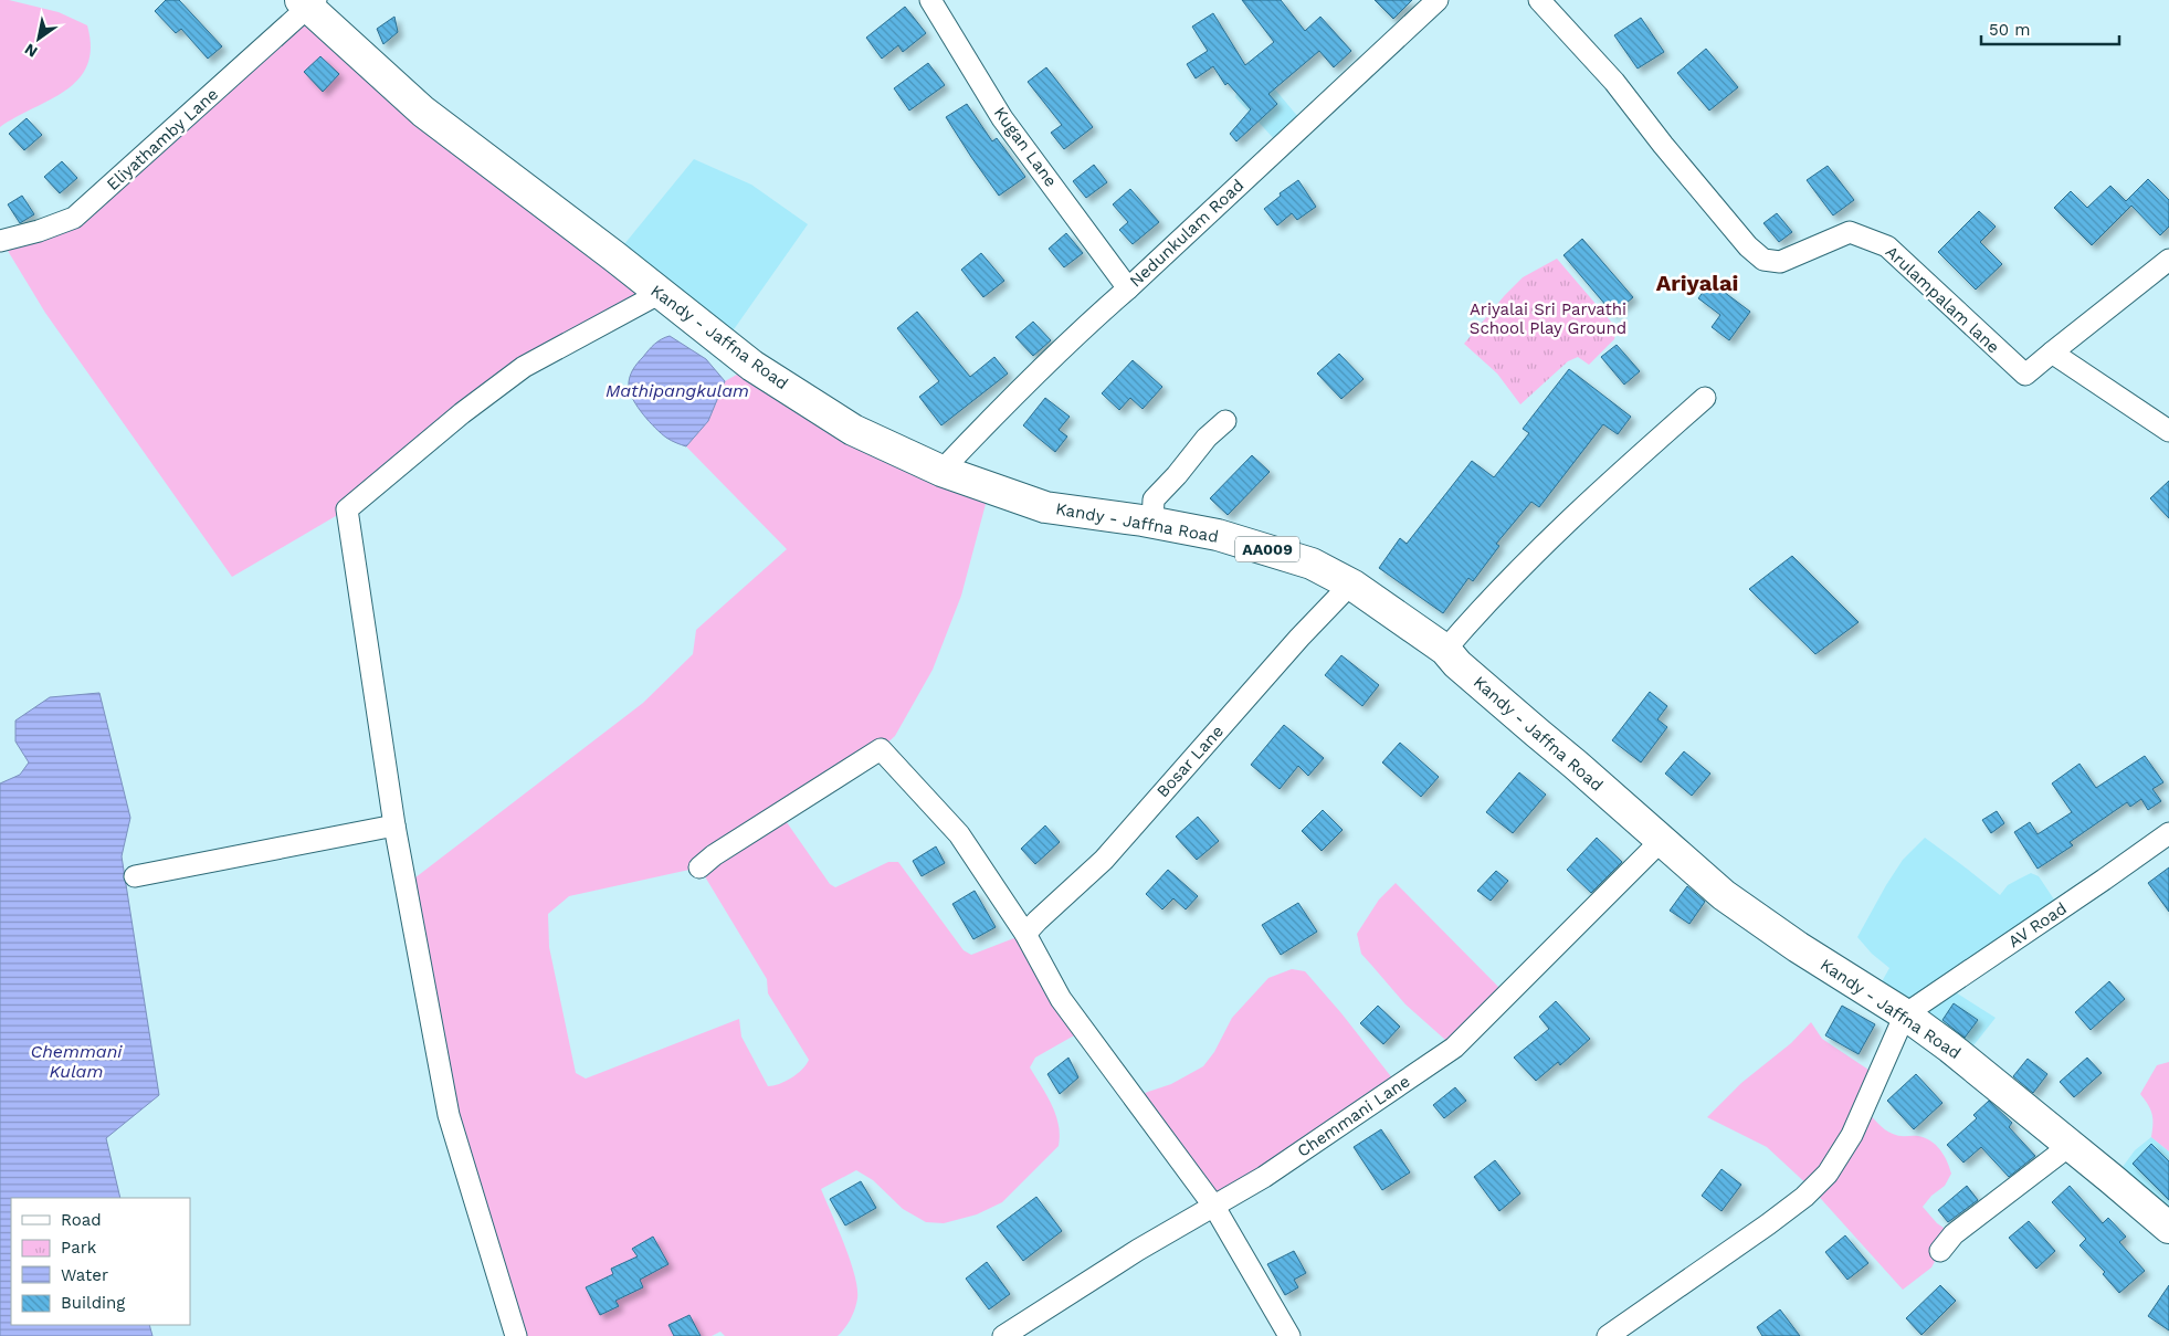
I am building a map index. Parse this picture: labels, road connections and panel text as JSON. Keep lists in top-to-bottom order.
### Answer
{
  "streets": {
    "highway": ["Kandy - Jaffna Road", "AA009"],
    "street": [
      "Eliyathamby Lane",
      "Kugan Lane",
      "Nedunkulam Road",
      "Arulampalam lane",
      "Bosar Lane",
      "AV Road",
      "Chemmani Lane"
    ]
  },
  "crossings": [
    ["Eliyathamby Lane", "Kandy - Jaffna Road"],
    ["Kugan Lane", "Nedunkulam Road"],
    ["Nedunkulam Road", "Kandy - Jaffna Road"],
    ["Kandy - Jaffna Road", "Bosar Lane"],
    ["Kandy - Jaffna Road", "AV Road"],
    ["Kandy - Jaffna Road", "Chemmani Lane"]
  ],
  "districts": ["Ariyalai"],
  "water": ["Mathipangkulam", "Chemmani Kulam"],
  "parks": ["Ariyalai Sri Parvathi School Play Ground"],
  "legend": [
    "Road",
    "Park",
    "Water",
    "Building"
  ],
  "scale_bar": "50 m",
  "north": "bottom left"
}
